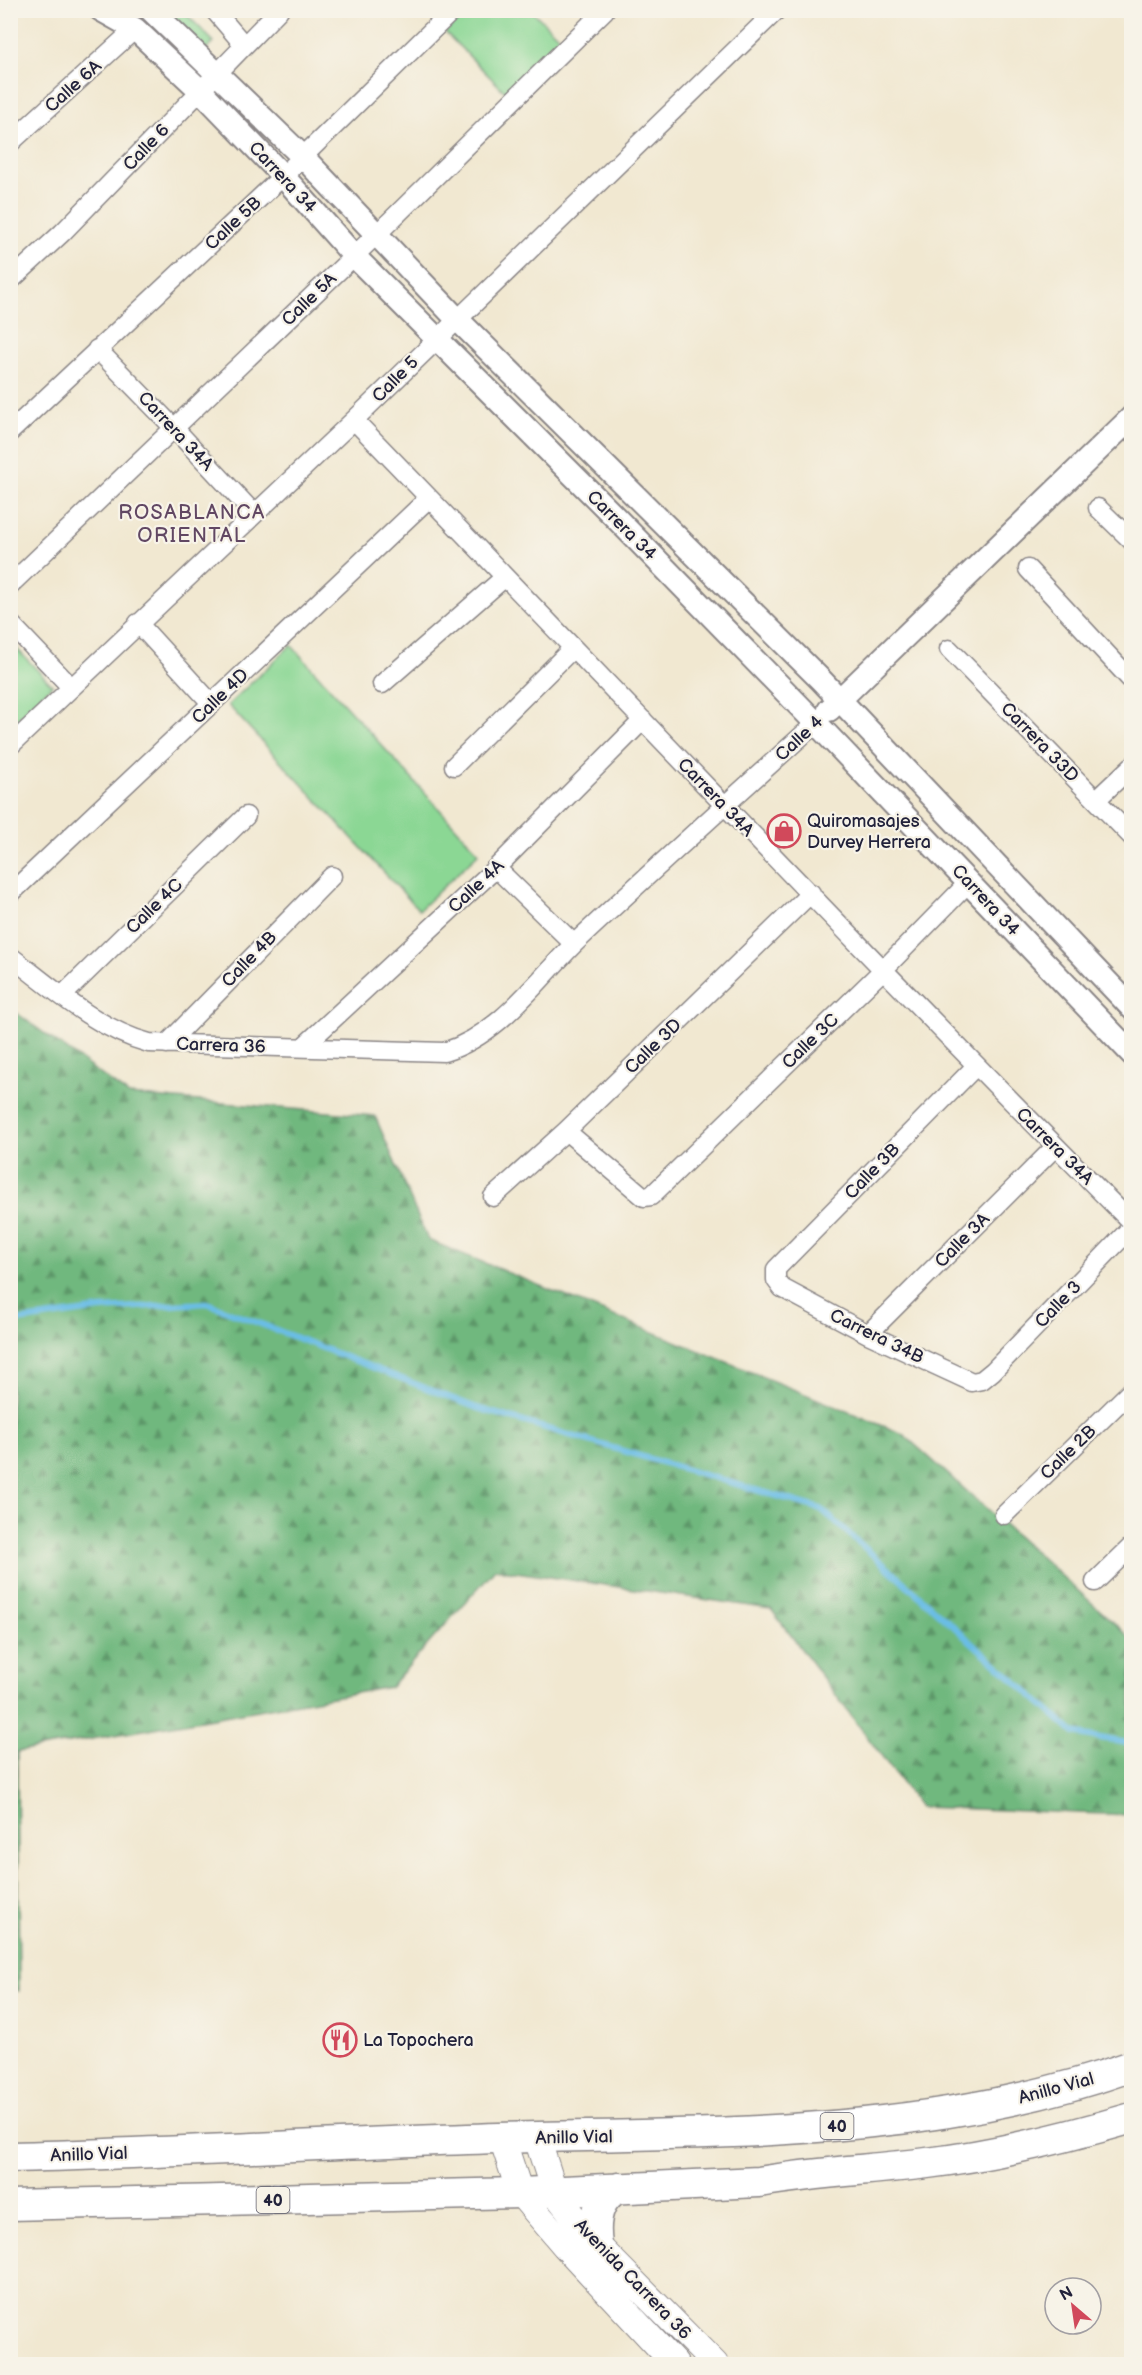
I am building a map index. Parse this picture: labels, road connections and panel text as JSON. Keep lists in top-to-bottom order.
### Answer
{
  "streets": {
    "highway": ["Anillo Vial", "40"],
    "main road": ["Avenida Carrera 36"],
    "street": [
      "Calle 6A",
      "Calle 6",
      "Carrera 34",
      "Calle 5B",
      "Calle 5A",
      "Calle 5",
      "Carrera 34A",
      "Calle 4D",
      "Calle 4",
      "Carrera 33D",
      "Calle 4A",
      "Calle 4C",
      "Calle 4B",
      "Calle 3C",
      "Carrera 36",
      "Calle 3D",
      "Calle 3B",
      "Calle 3A",
      "Calle 3",
      "Carrera 34B",
      "Calle 2B"
    ]
  },
  "crossings": [
    ["Calle 6A", "Carrera 34"],
    ["Calle 6", "Carrera 34"],
    ["Carrera 34", "Calle 5B"],
    ["Carrera 34", "Calle 5A"],
    ["Carrera 34", "Calle 5"],
    ["Carrera 34", "Calle 4"],
    ["Carrera 34", "Calle 3C"],
    ["Calle 5B", "Carrera 34A"],
    ["Calle 5A", "Carrera 34A"],
    ["Calle 5", "Carrera 34A"],
    ["Carrera 34A", "Calle 4D"],
    ["Carrera 34A", "Calle 4"],
    ["Carrera 34A", "Calle 4A"],
    ["Carrera 34A", "Calle 3C"],
    ["Carrera 34A", "Calle 3D"],
    ["Carrera 34A", "Calle 3B"],
    ["Carrera 34A", "Calle 3A"],
    ["Carrera 34A", "Calle 3"],
    ["Calle 4", "Carrera 36"],
    ["Calle 4A", "Carrera 36"],
    ["Calle 4C", "Carrera 36"],
    ["Calle 4B", "Carrera 36"],
    ["Calle 3C", "Calle 3D"],
    ["Calle 3B", "Carrera 34B"],
    ["Calle 3A", "Carrera 34B"],
    ["Calle 3", "Carrera 34B"],
    ["40", "Avenida Carrera 36"]
  ],
  "districts": ["ROSABLANCA ORIENTAL"],
  "places": {
    "shop": ["Quiromasajes Durvey Herrera"],
    "restaurant": ["La Topochera"]
  },
  "north": "top left"
}
